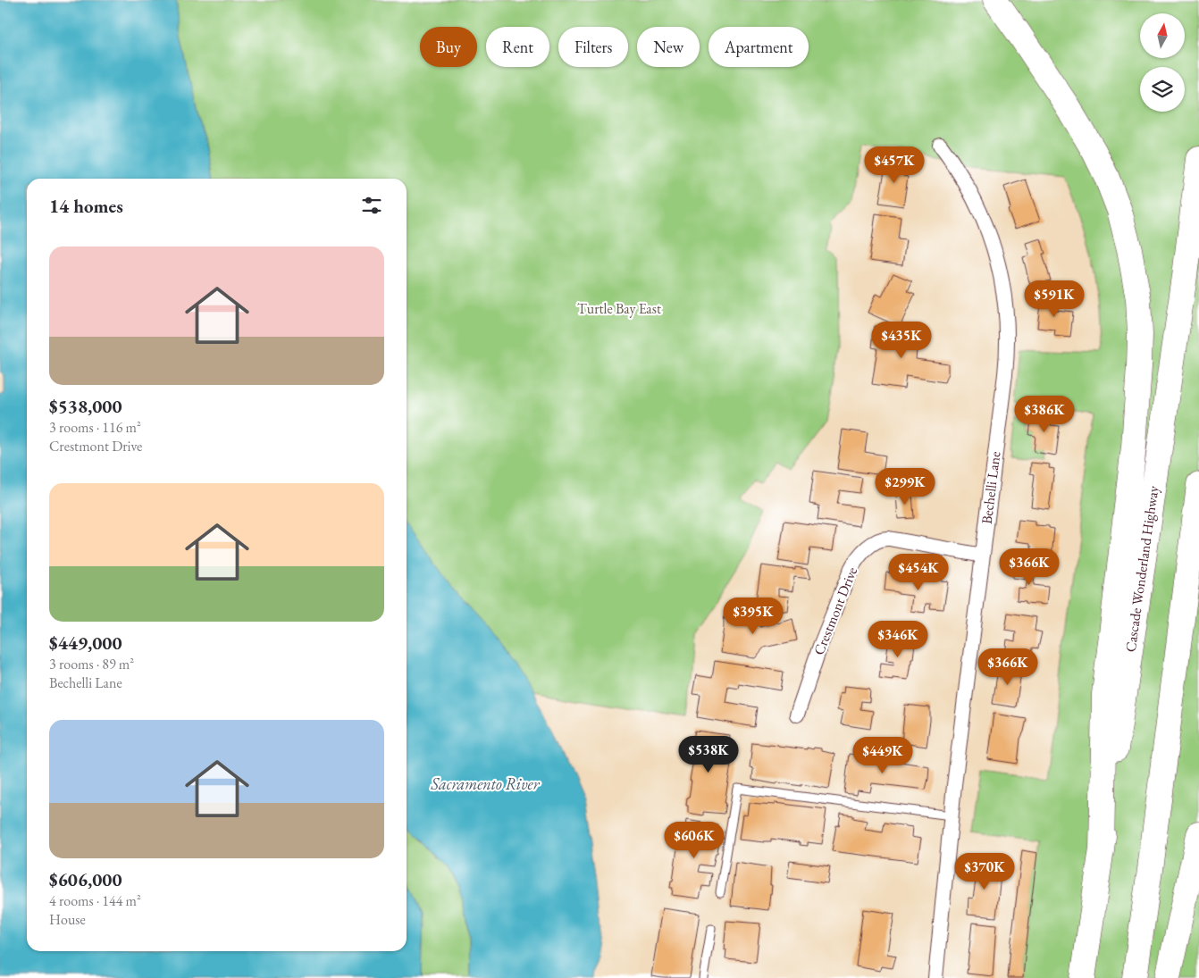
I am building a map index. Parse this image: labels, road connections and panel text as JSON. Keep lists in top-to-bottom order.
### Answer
{
  "streets": {
    "highway": ["Cascade Wonderland Highway"],
    "street": ["Bechelli Lane", "Crestmont Drive"]
  },
  "crossings": [
    ["Bechelli Lane", "Crestmont Drive"]
  ],
  "water": ["Sacramento River"],
  "parks": ["Turtle Bay East"],
  "north": "top",
  "page": {
    "chip": [
      "Buy",
      "Rent",
      "Filters",
      "New",
      "Apartment"
    ],
    "price": [
      "$457K",
      "$591K",
      "$435K",
      "$386K",
      "$299K",
      "$366K",
      "$454K",
      "$395K",
      "$346K",
      "$366K",
      "$538K",
      "$449K",
      "$606K",
      "$370K"
    ],
    "heading": "14 homes",
    "list": [
      {
        "name": "$538,000",
        "note": "3 rooms · 116 m² · Crestmont Drive"
      },
      {
        "name": "$449,000",
        "note": "3 rooms · 89 m² · Bechelli Lane"
      },
      {
        "name": "$606,000",
        "note": "4 rooms · 144 m² · House"
      }
    ]
  }
}
